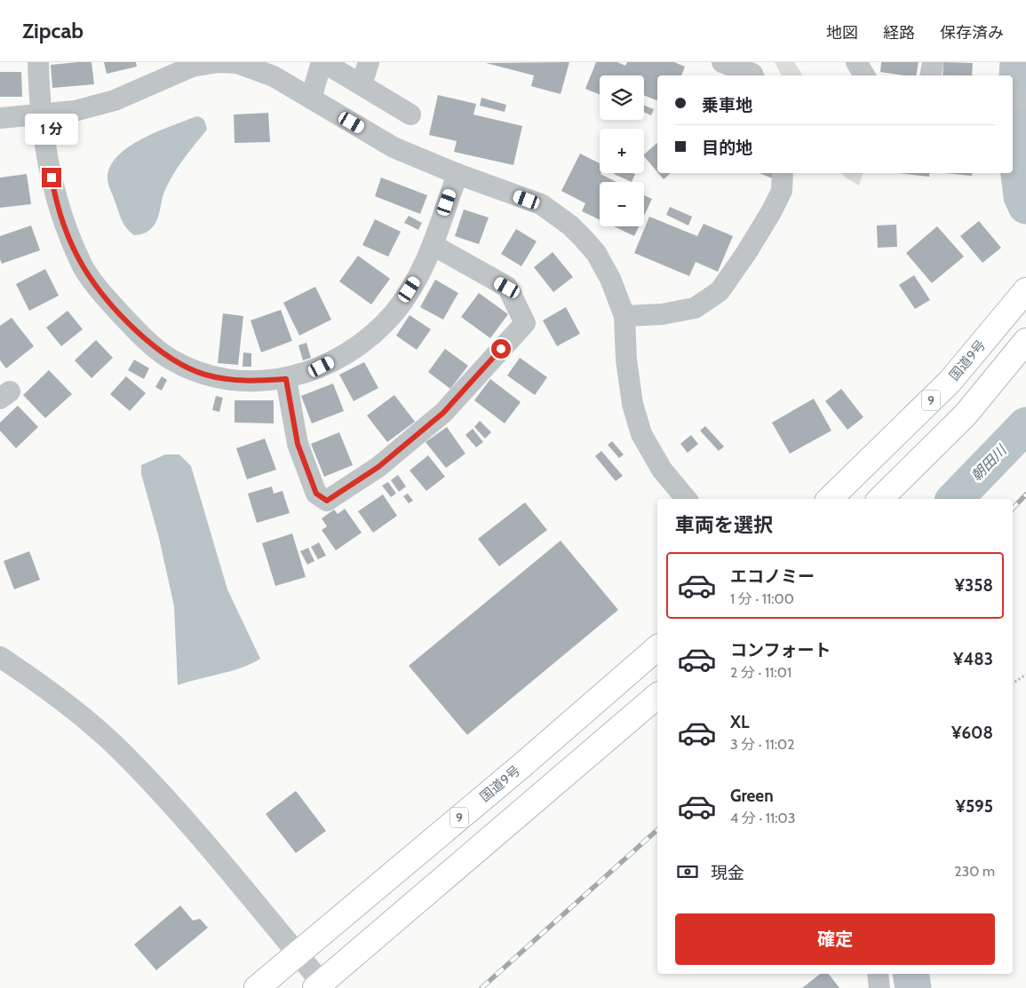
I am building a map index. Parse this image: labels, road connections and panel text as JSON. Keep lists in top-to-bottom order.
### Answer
{
  "streets": {
    "highway": ["国道9号", "9"]
  },
  "water": ["朝田川"],
  "page": {
    "header": "Zipcab",
    "nav": ["地図", "経路", "保存済み"],
    "map_buttons": ["+", "−"],
    "banner": ["乗車地", "目的地"],
    "bubble": "1 分",
    "heading": "車両を選択",
    "list": [
      {
        "name": "エコノミー",
        "note": "1 分 · 11:00",
        "value": "¥358"
      },
      {
        "name": "コンフォート",
        "note": "2 分 · 11:01",
        "value": "¥483"
      },
      {
        "name": "XL",
        "note": "3 分 · 11:02",
        "value": "¥608"
      },
      {
        "name": "Green",
        "note": "4 分 · 11:03",
        "value": "¥595"
      }
    ],
    "pay": ["現金", "230 m"],
    "buttons": "確定"
  }
}
